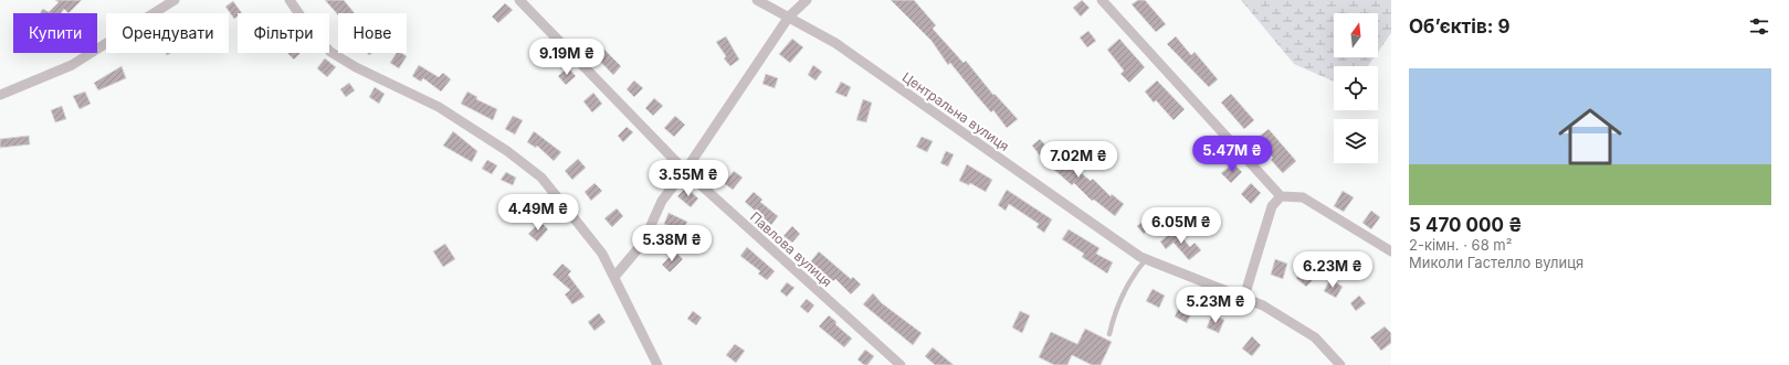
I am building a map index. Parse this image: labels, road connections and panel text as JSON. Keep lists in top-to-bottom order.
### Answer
{
  "streets": {
    "street": ["Центральна вулиця", "Павлова вулиця"]
  },
  "north": "top",
  "page": {
    "heading": "Об’єктів: 9",
    "chip": [
      "Купити",
      "Орендувати",
      "Фільтри",
      "Нове"
    ],
    "price": [
      "9.19M ₴",
      "5.47M ₴",
      "7.02M ₴",
      "3.55M ₴",
      "4.49M ₴",
      "6.05M ₴",
      "5.38M ₴",
      "6.23M ₴",
      "5.23M ₴"
    ],
    "list": [
      {
        "name": "5 470 000 ₴",
        "note": "2-кімн. · 68 m² · Миколи Гастелло вулиця"
      }
    ]
  }
}
